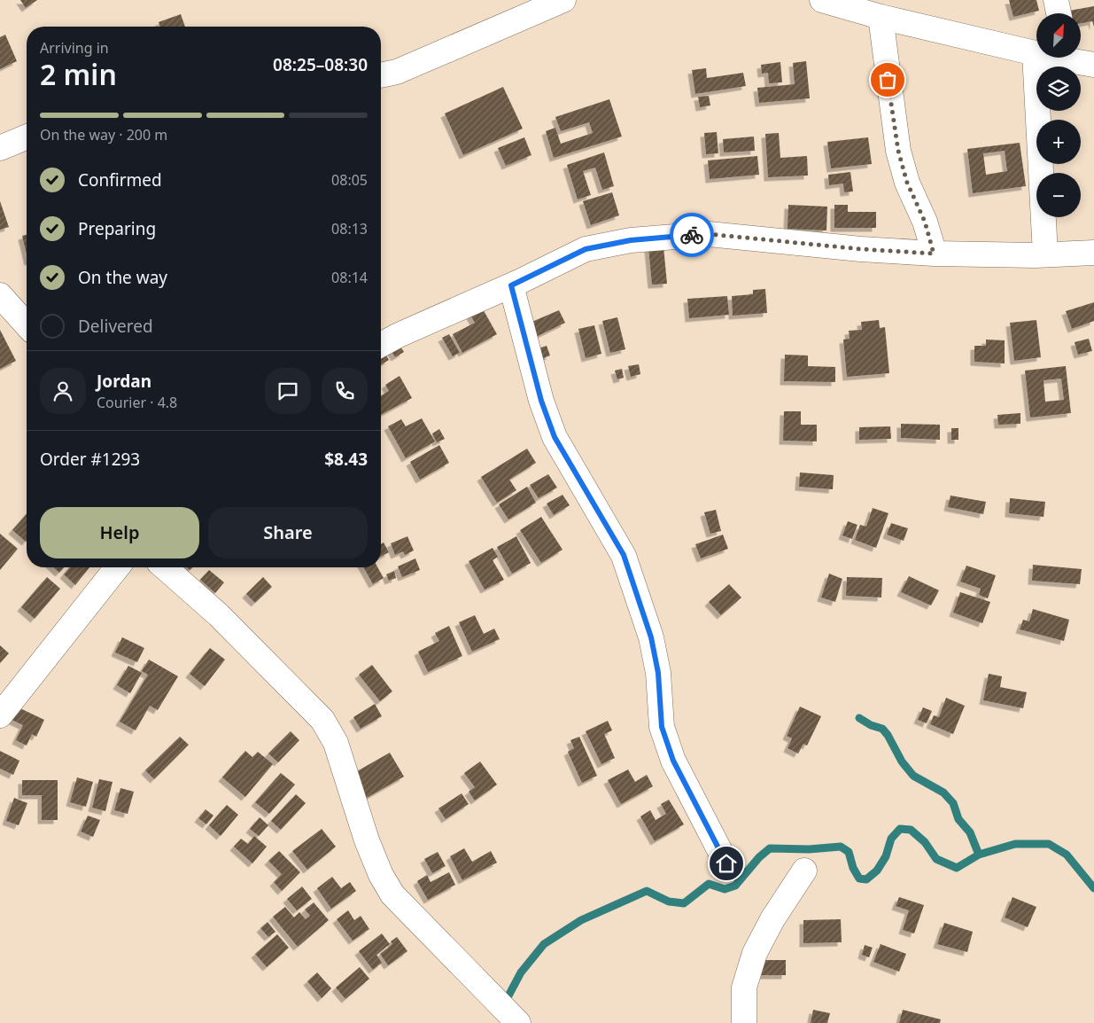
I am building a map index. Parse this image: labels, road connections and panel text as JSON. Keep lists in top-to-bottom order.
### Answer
{
  "north": "top right",
  "page": {
    "map_buttons": ["+", "−"],
    "heading": ["2 min", "Arriving in", "08:25–08:30"],
    "panel": [
      "Jordan",
      "Courier · 4.8",
      "Order #1293",
      "$8.43"
    ],
    "bar": "On the way · 200 m",
    "list": [
      ["Confirmed", "08:05"],
      ["Preparing", "08:13"],
      ["On the way", "08:14"],
      "Delivered"
    ],
    "buttons": ["Help", "Share"]
  }
}
